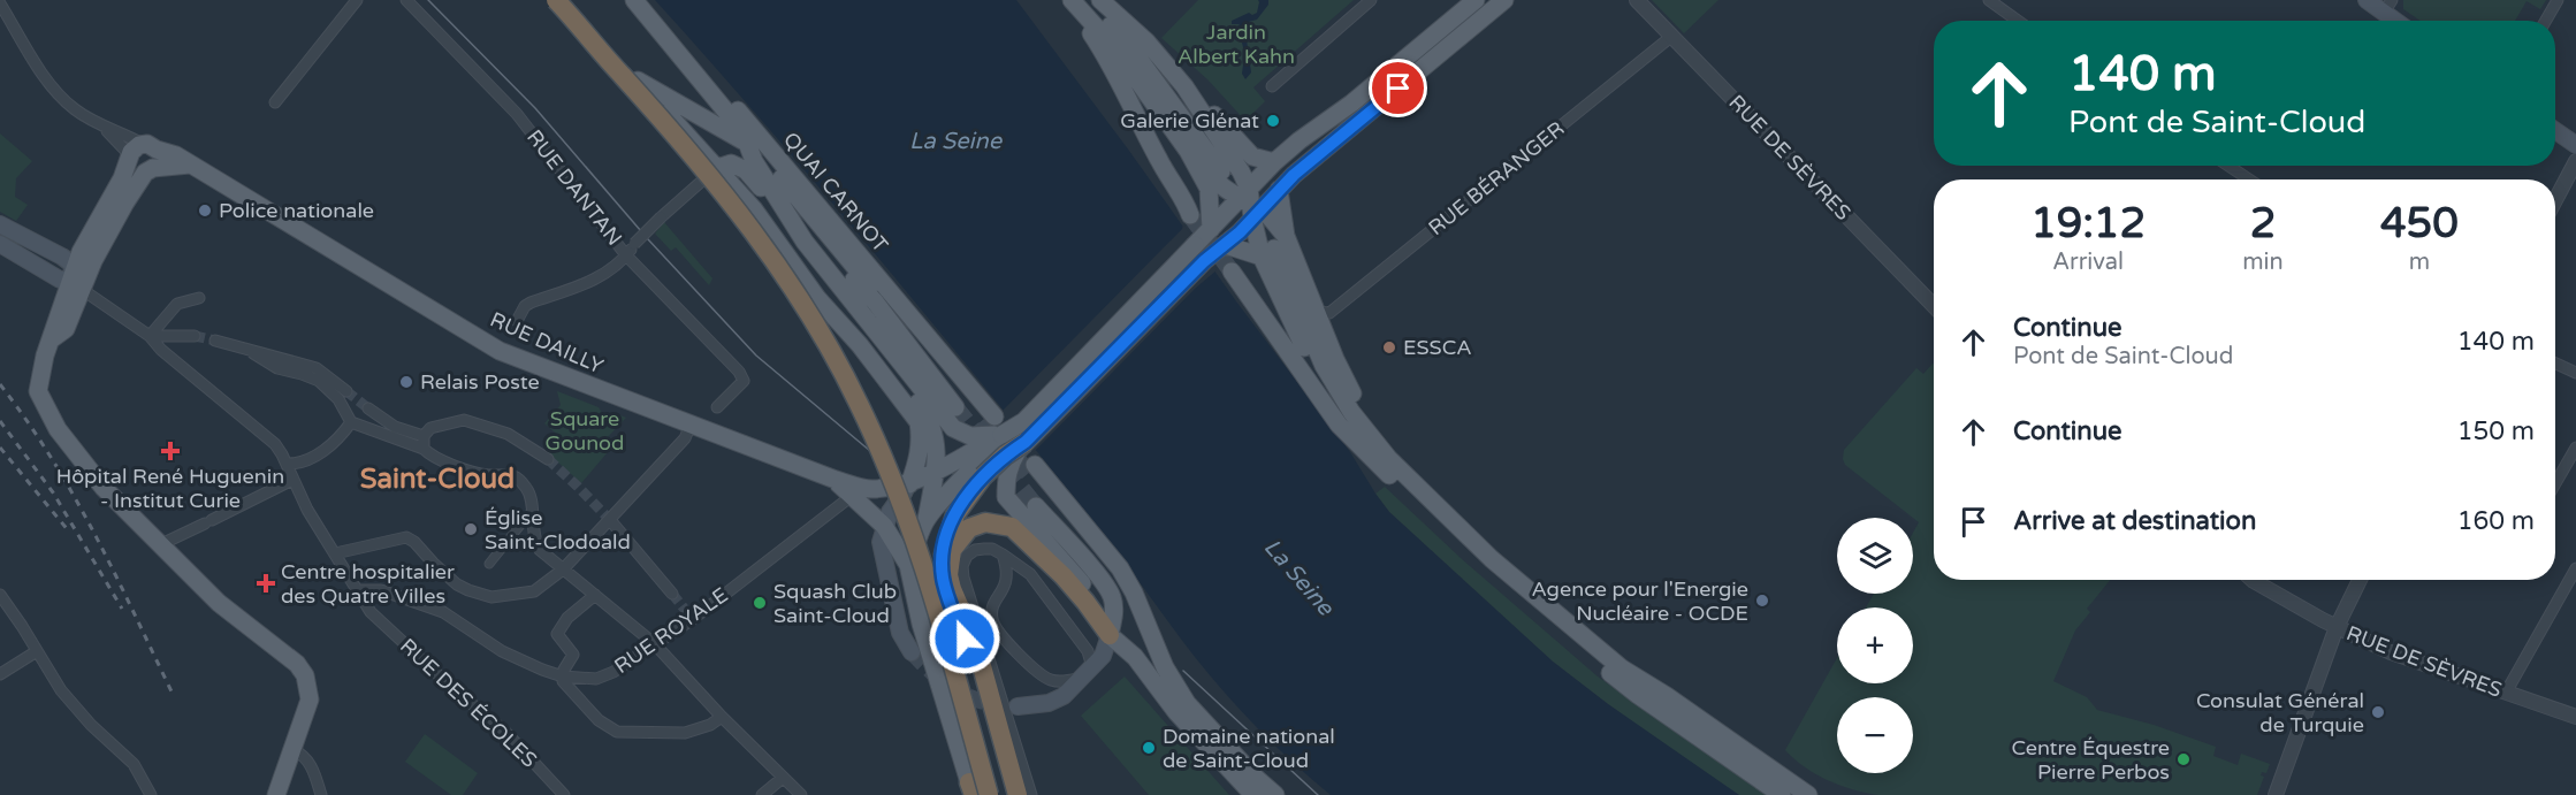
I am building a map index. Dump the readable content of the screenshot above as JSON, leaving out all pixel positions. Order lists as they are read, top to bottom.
{
  "streets": {
    "main road": ["QUAI CARNOT", "RUE DAILLY"],
    "street": [
      "RUE DE SÈVRES",
      "RUE BÉRANGER",
      "RUE DANTAN",
      "RUE ROYALE",
      "RUE DES ÉCOLES"
    ]
  },
  "crossings": [
    ["RUE DE SÈVRES", "RUE BÉRANGER"],
    ["QUAI CARNOT", "RUE DAILLY"],
    ["RUE ROYALE", "RUE DES ÉCOLES"]
  ],
  "districts": ["Saint-Cloud"],
  "water": ["La Seine"],
  "parks": ["Jardin Albert Kahn", "Square Gounod"],
  "places": {
    "other": [
      "Galerie Glénat",
      "Police nationale",
      "ESSCA",
      "Relais Poste",
      "Église Saint-Clodoald",
      "Agence pour l'Energie Nucléaire - OCDE",
      "Squash Club Saint-Cloud",
      "Consulat Général de Turquie",
      "Domaine national de Saint-Cloud",
      "Centre Équestre Pierre Perbos"
    ],
    "health": ["Hôpital René Huguenin - Institut Curie", "Centre hospitalier des Quatre Villes"]
  },
  "page": {
    "turn": ["140 m", "Pont de Saint-Cloud"],
    "eta": [
      "19:12",
      "Arrival",
      "2",
      "min",
      "450",
      "m"
    ],
    "list": [
      {
        "name": "Continue",
        "note": "Pont de Saint-Cloud",
        "value": "140 m"
      },
      {
        "name": "Continue",
        "value": "150 m"
      },
      {
        "name": "Arrive at destination",
        "value": "160 m"
      }
    ],
    "map_buttons": ["+", "−"]
  }
}
